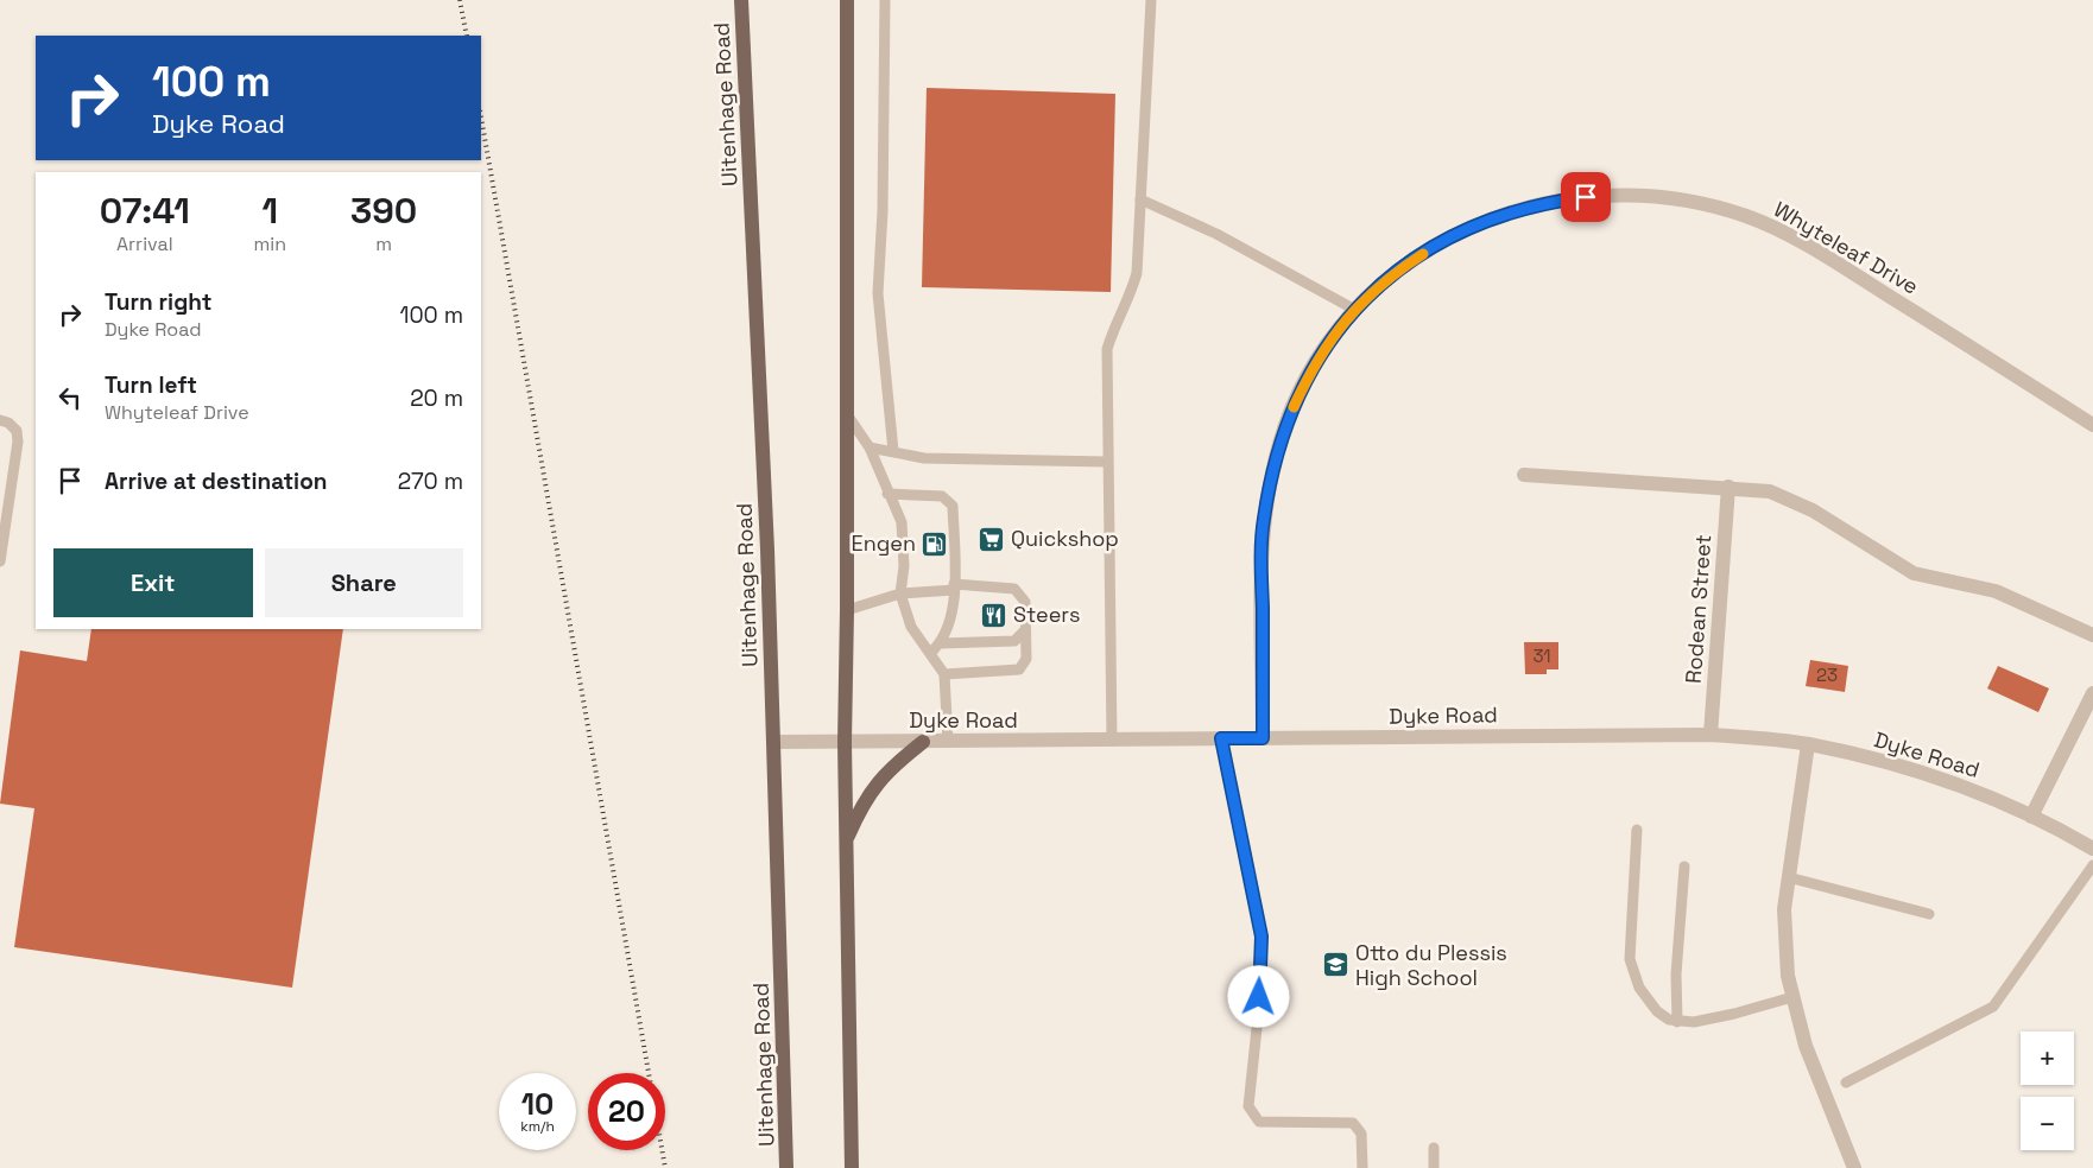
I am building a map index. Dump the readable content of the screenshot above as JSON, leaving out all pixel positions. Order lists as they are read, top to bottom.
{
  "streets": {
    "main road": ["Uitenhage Road"],
    "street": ["Whyteleaf Drive", "Rodean Street", "Dyke Road"]
  },
  "crossings": [
    ["Uitenhage Road", "Dyke Road"],
    ["Whyteleaf Drive", "Dyke Road"],
    ["Rodean Street", "Dyke Road"]
  ],
  "places": {
    "supermarket": ["Quickshop"],
    "fuel station": ["Engen"],
    "restaurant": ["Steers"],
    "school or university": ["Otto du Plessis High School"]
  },
  "house_numbers": ["31", "23"],
  "page": {
    "turn": ["100 m", "Dyke Road"],
    "eta": [
      "07:41",
      "Arrival",
      "1",
      "min",
      "390",
      "m"
    ],
    "list": [
      {
        "name": "Turn right",
        "note": "Dyke Road",
        "value": "100 m"
      },
      {
        "name": "Turn left",
        "note": "Whyteleaf Drive",
        "value": "20 m"
      },
      {
        "name": "Arrive at destination",
        "value": "270 m"
      }
    ],
    "buttons": ["Exit", "Share"],
    "map_buttons": ["+", "−"],
    "speed": "10 km/h",
    "limit": "20"
  }
}
